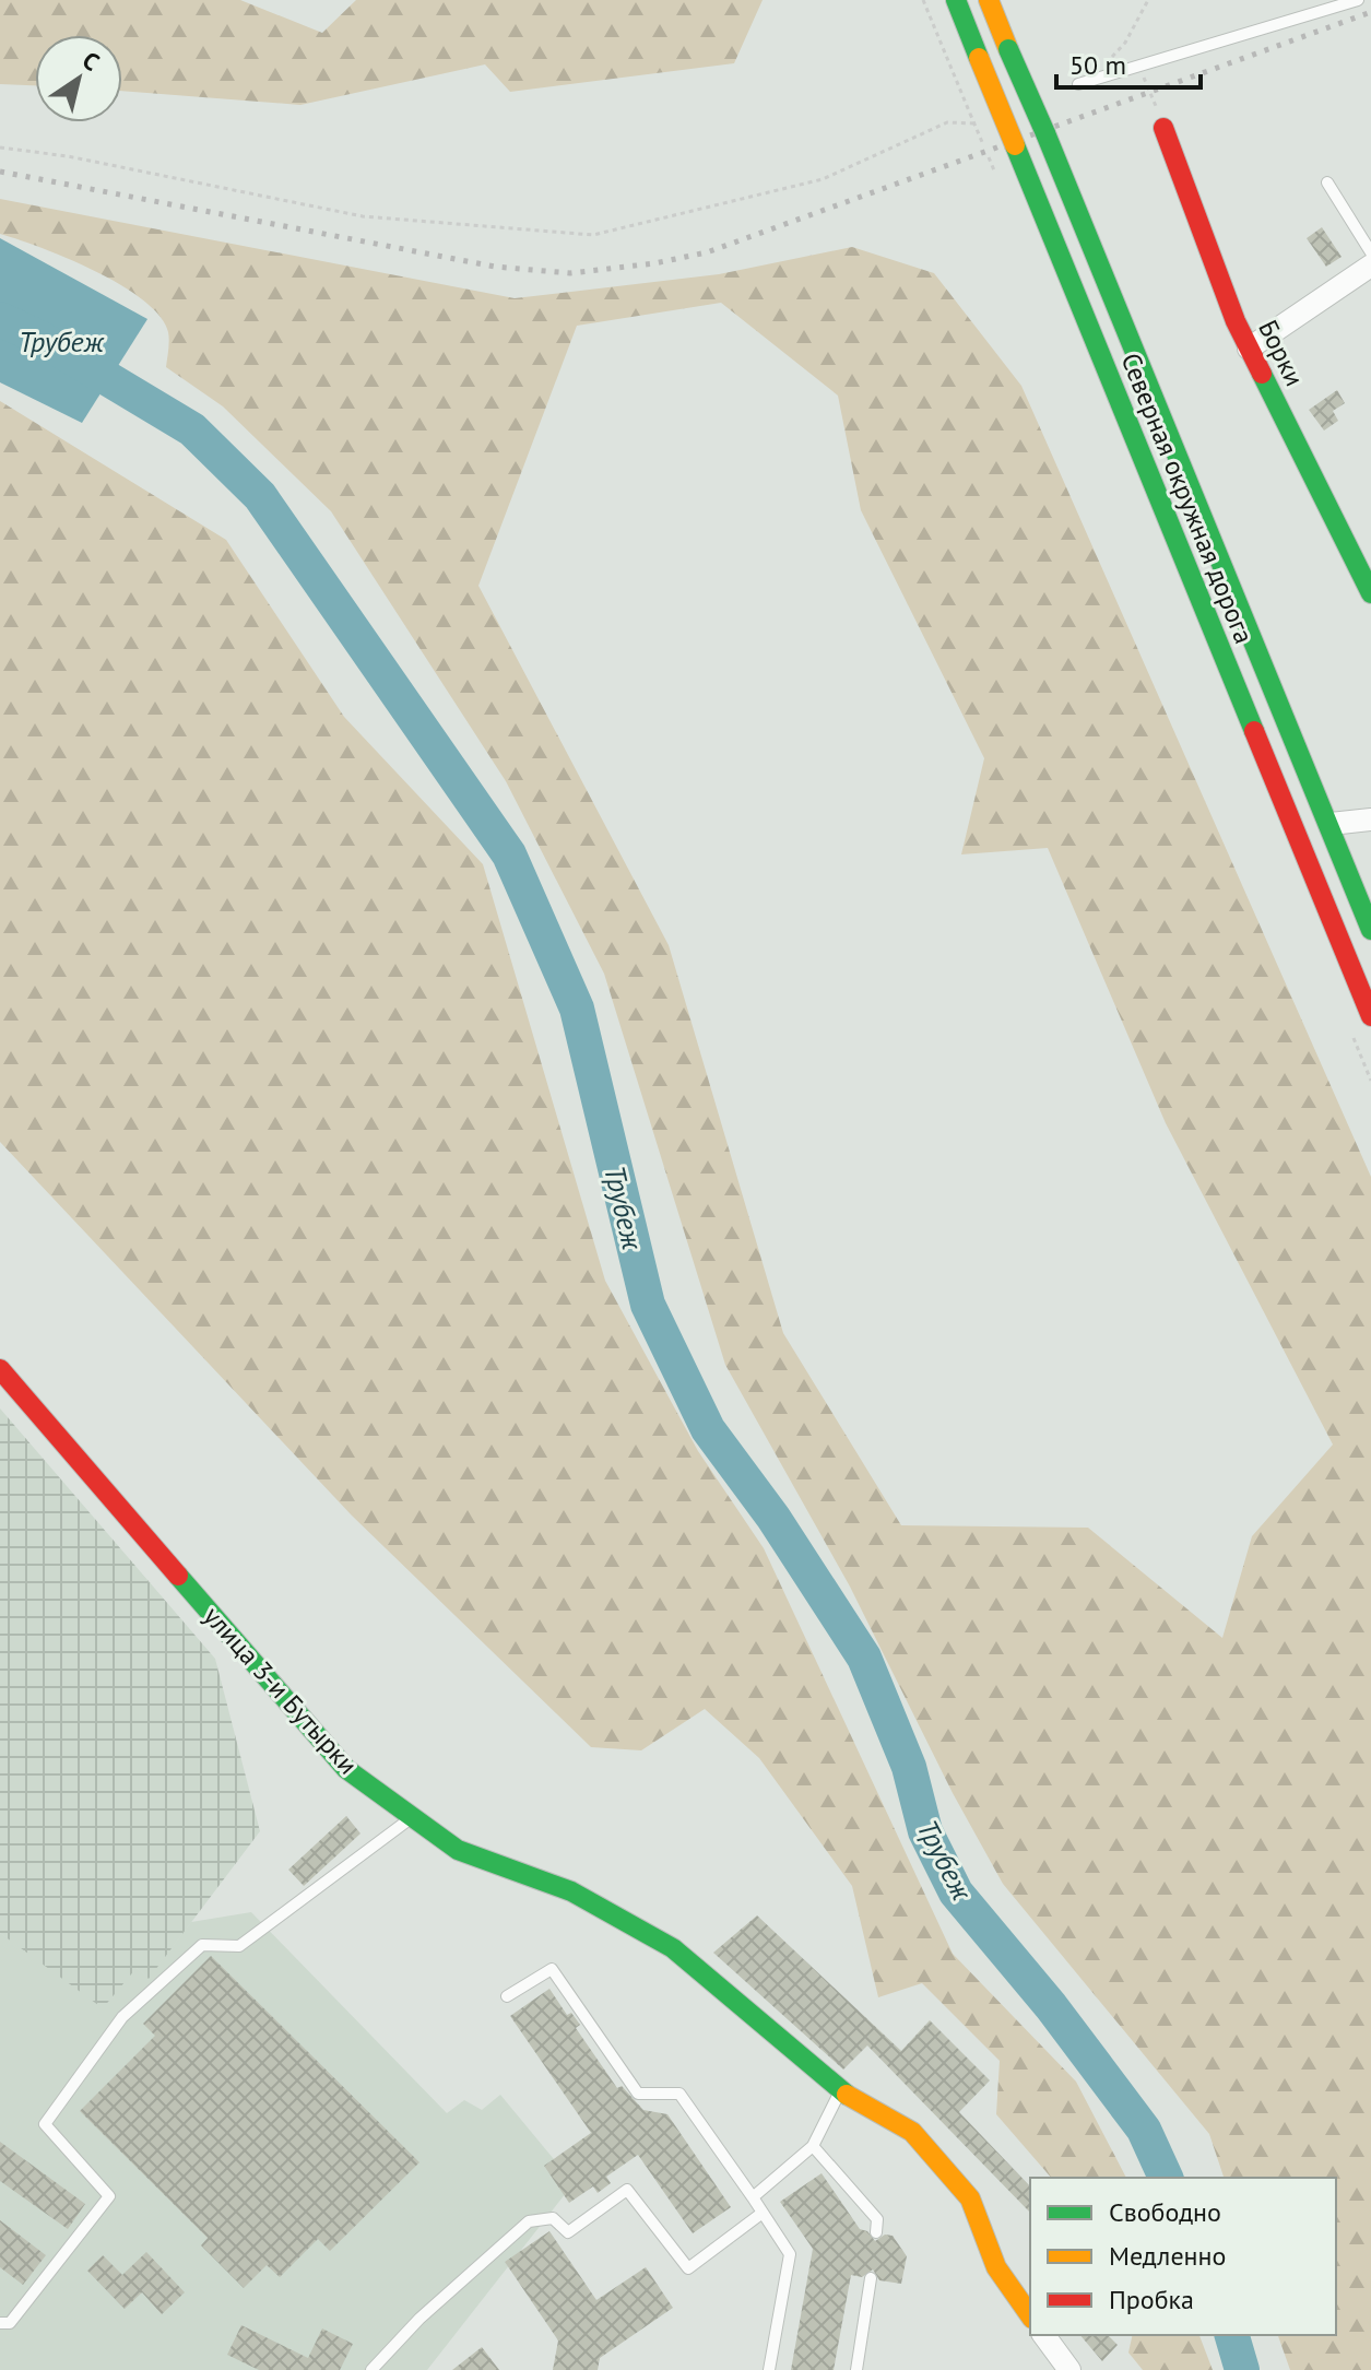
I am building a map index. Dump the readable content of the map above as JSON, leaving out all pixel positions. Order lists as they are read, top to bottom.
{
  "streets": {
    "main road": ["Борки", "Северная окружная дорога", "улица 3-и Бутырки"]
  },
  "water": ["Трубеж"],
  "legend": ["Свободно", "Медленно", "Пробка"],
  "scale_bar": "50 m",
  "north": "top right"
}
